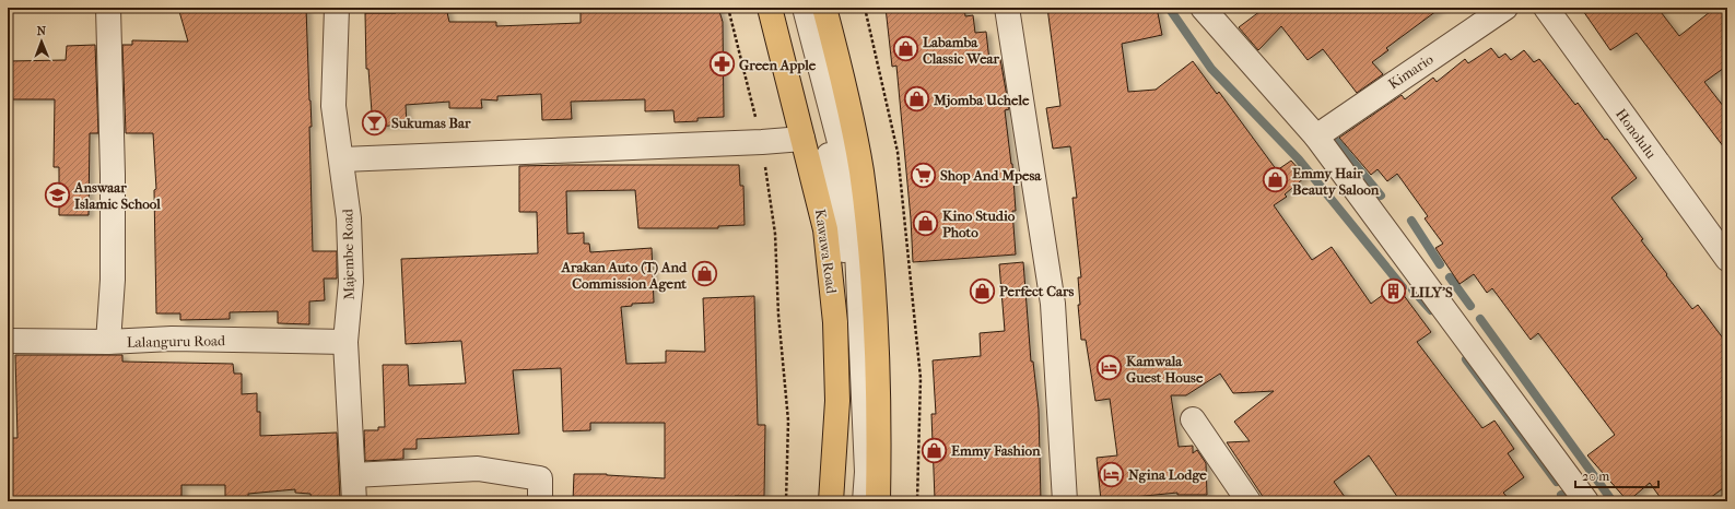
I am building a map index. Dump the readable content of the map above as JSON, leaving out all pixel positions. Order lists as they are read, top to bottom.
{
  "streets": {
    "main road": ["Kawawa Road"],
    "street": [
      "Kimario",
      "Honolulu",
      "Majembe Road",
      "Lalanguru Road"
    ]
  },
  "crossings": [
    ["Majembe Road", "Lalanguru Road"]
  ],
  "places": {
    "shop": [
      "Labamba Classic Wear",
      "Mjomba Uchele",
      "Emmy Hair Beauty Saloon",
      "Kino Studio Photo",
      "Arakan Auto (T) And Commission Agent",
      "Perfect Cars",
      "Emmy Fashion"
    ],
    "pharmacy": ["Green Apple"],
    "bar": ["Sukumas Bar"],
    "supermarket": ["Shop And Mpesa"],
    "school or university": ["Answaar Islamic School"],
    "building": ["LILY'S"],
    "hotel": ["Kamwala Guest House", "Ngina Lodge"]
  },
  "scale_bar": "20 m",
  "north": "top"
}
